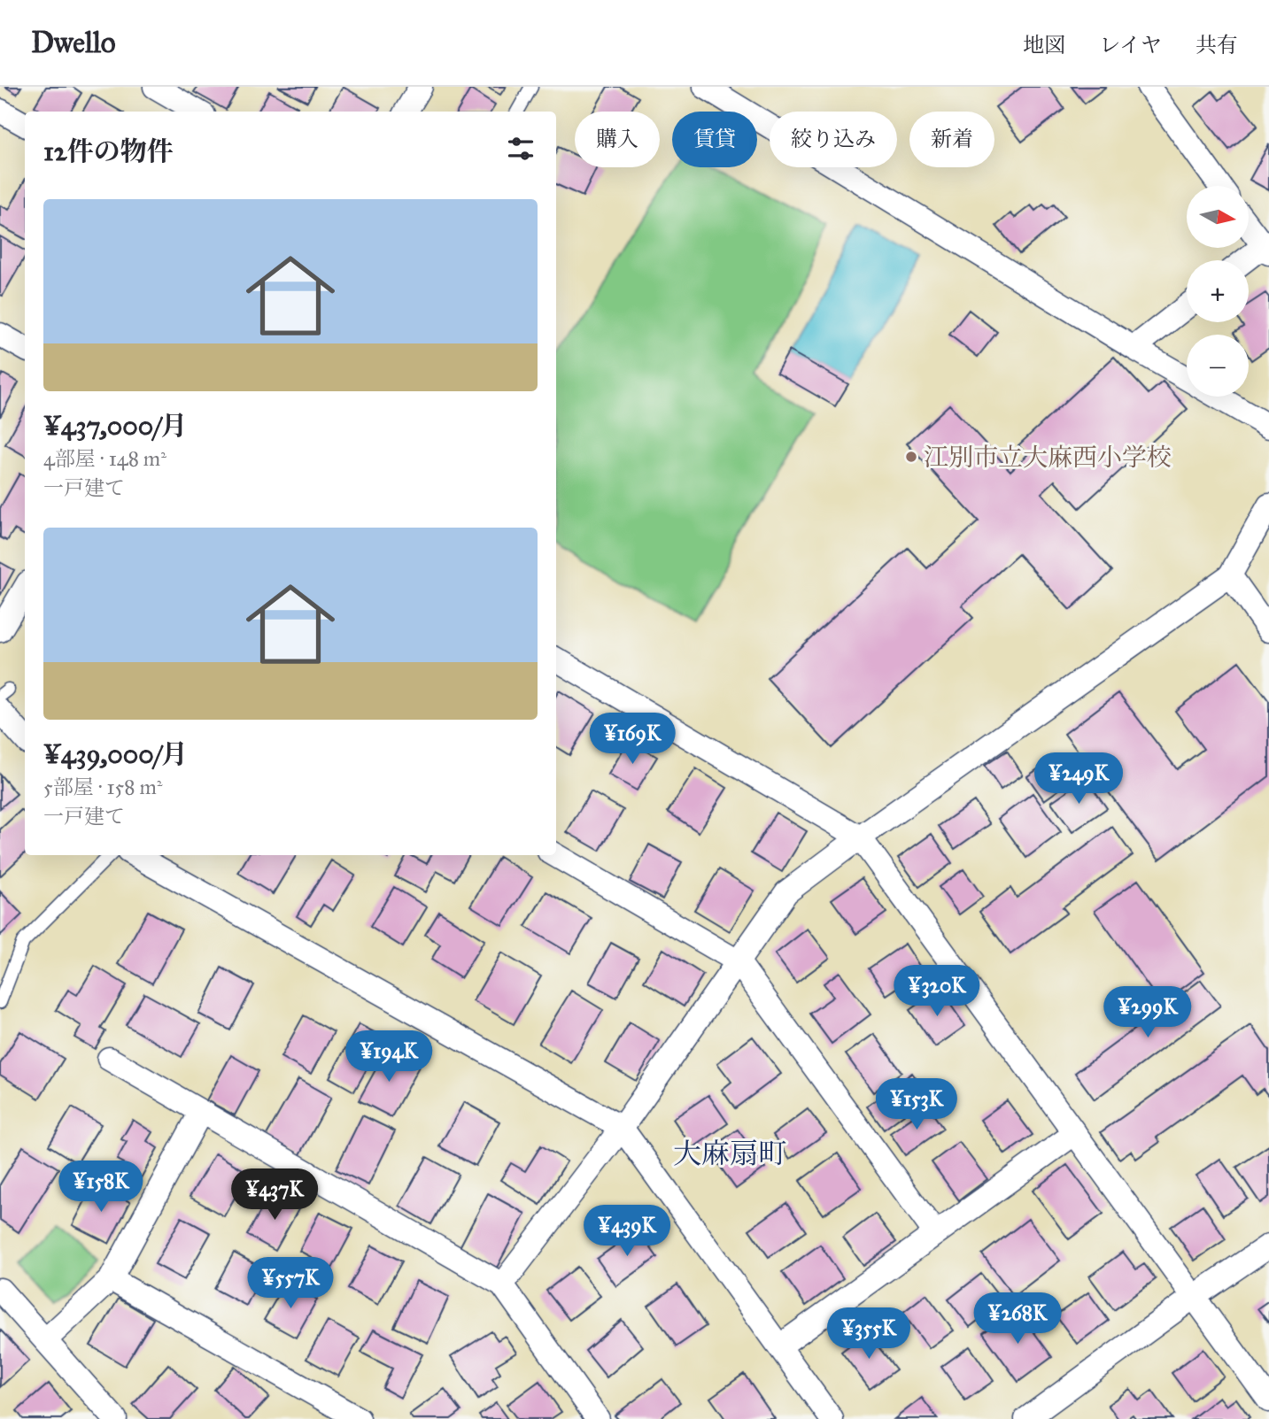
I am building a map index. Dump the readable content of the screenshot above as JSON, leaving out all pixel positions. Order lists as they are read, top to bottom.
{
  "districts": ["大麻扇町"],
  "places": ["江別市立大麻西小学校"],
  "north": "right",
  "page": {
    "header": "Dwello",
    "nav": ["地図", "レイヤ", "共有"],
    "chip": [
      "購入",
      "賃貸",
      "絞り込み",
      "新着"
    ],
    "heading": "12件の物件",
    "map_buttons": ["+", "−"],
    "list": [
      {
        "name": "¥437,000/月",
        "note": "4部屋 · 148 m² · 一戸建て"
      },
      {
        "name": "¥439,000/月",
        "note": "5部屋 · 158 m² · 一戸建て"
      }
    ],
    "price": [
      "¥169K",
      "¥249K",
      "¥320K",
      "¥299K",
      "¥194K",
      "¥153K",
      "¥158K",
      "¥437K",
      "¥439K",
      "¥557K",
      "¥268K",
      "¥355K"
    ]
  }
}
